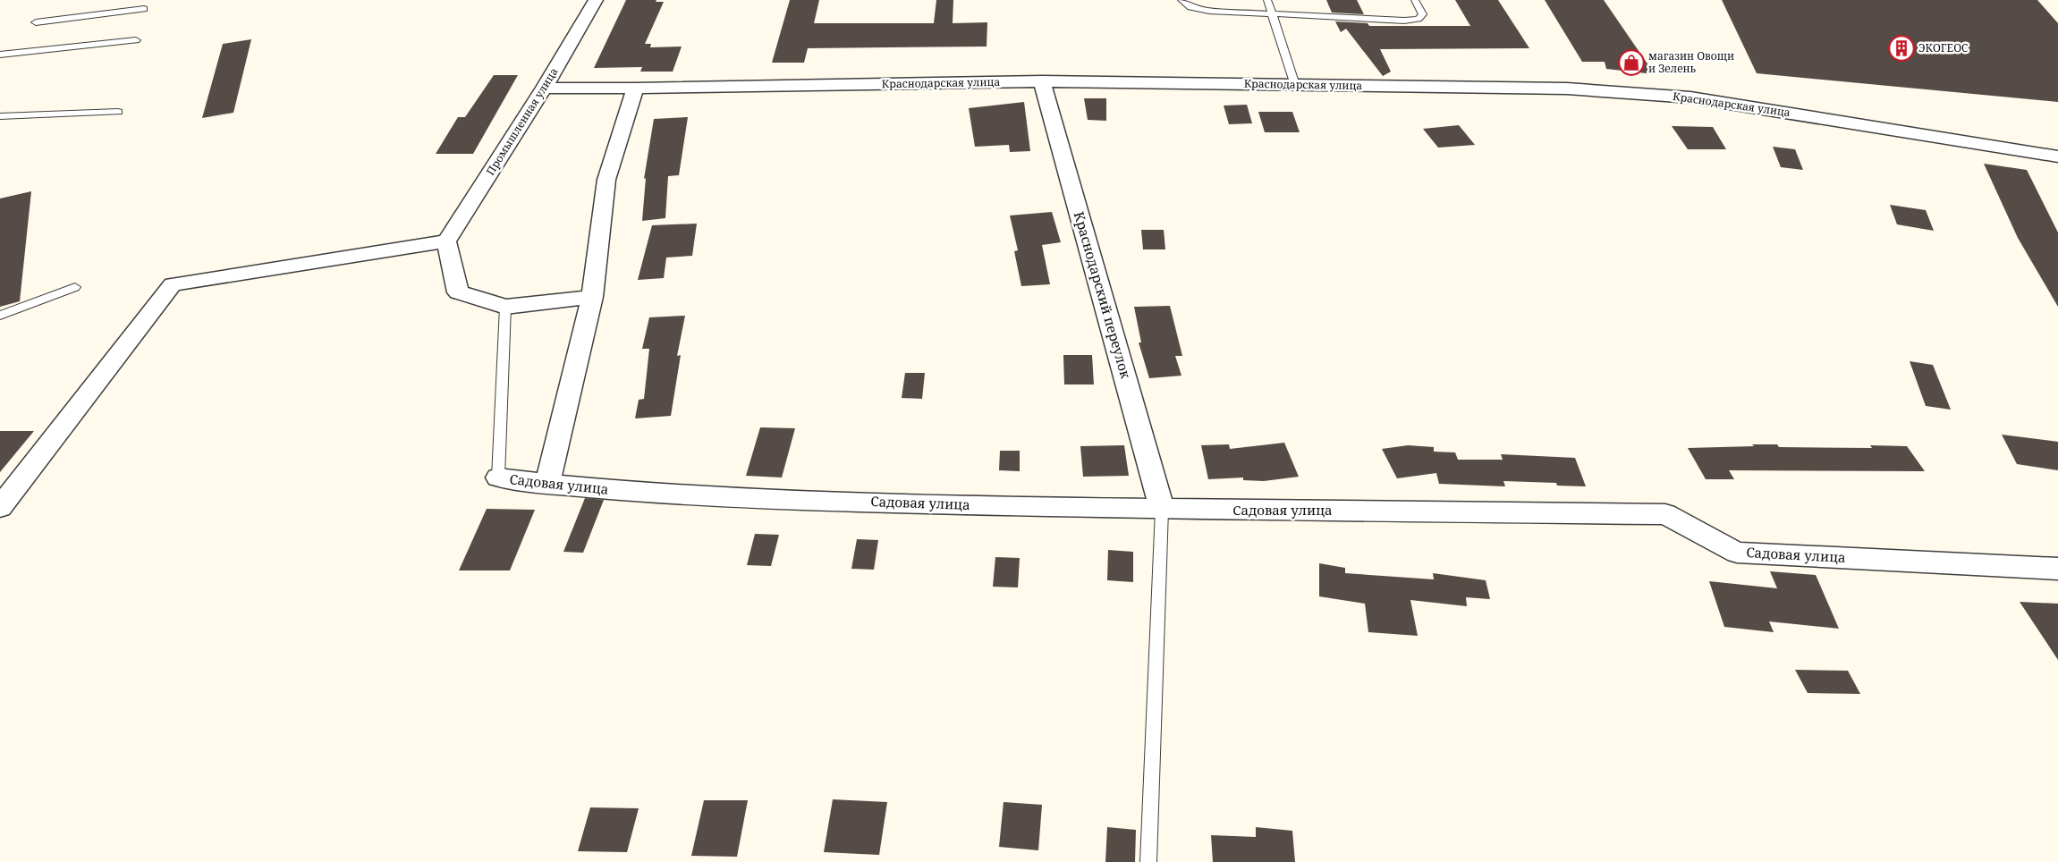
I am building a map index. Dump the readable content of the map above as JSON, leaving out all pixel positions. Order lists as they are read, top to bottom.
{
  "streets": {
    "street": [
      "Краснодарская улица",
      "Промышленная улица",
      "Краснодарский переулок",
      "Садовая улица"
    ]
  },
  "crossings": [
    ["Краснодарская улица", "Промышленная улица"],
    ["Краснодарская улица", "Краснодарский переулок"],
    ["Краснодарский переулок", "Садовая улица"]
  ],
  "places": {
    "building": ["ЭКОГЕОС"],
    "shop": ["магазин Овощи и Зелень"]
  }
}
